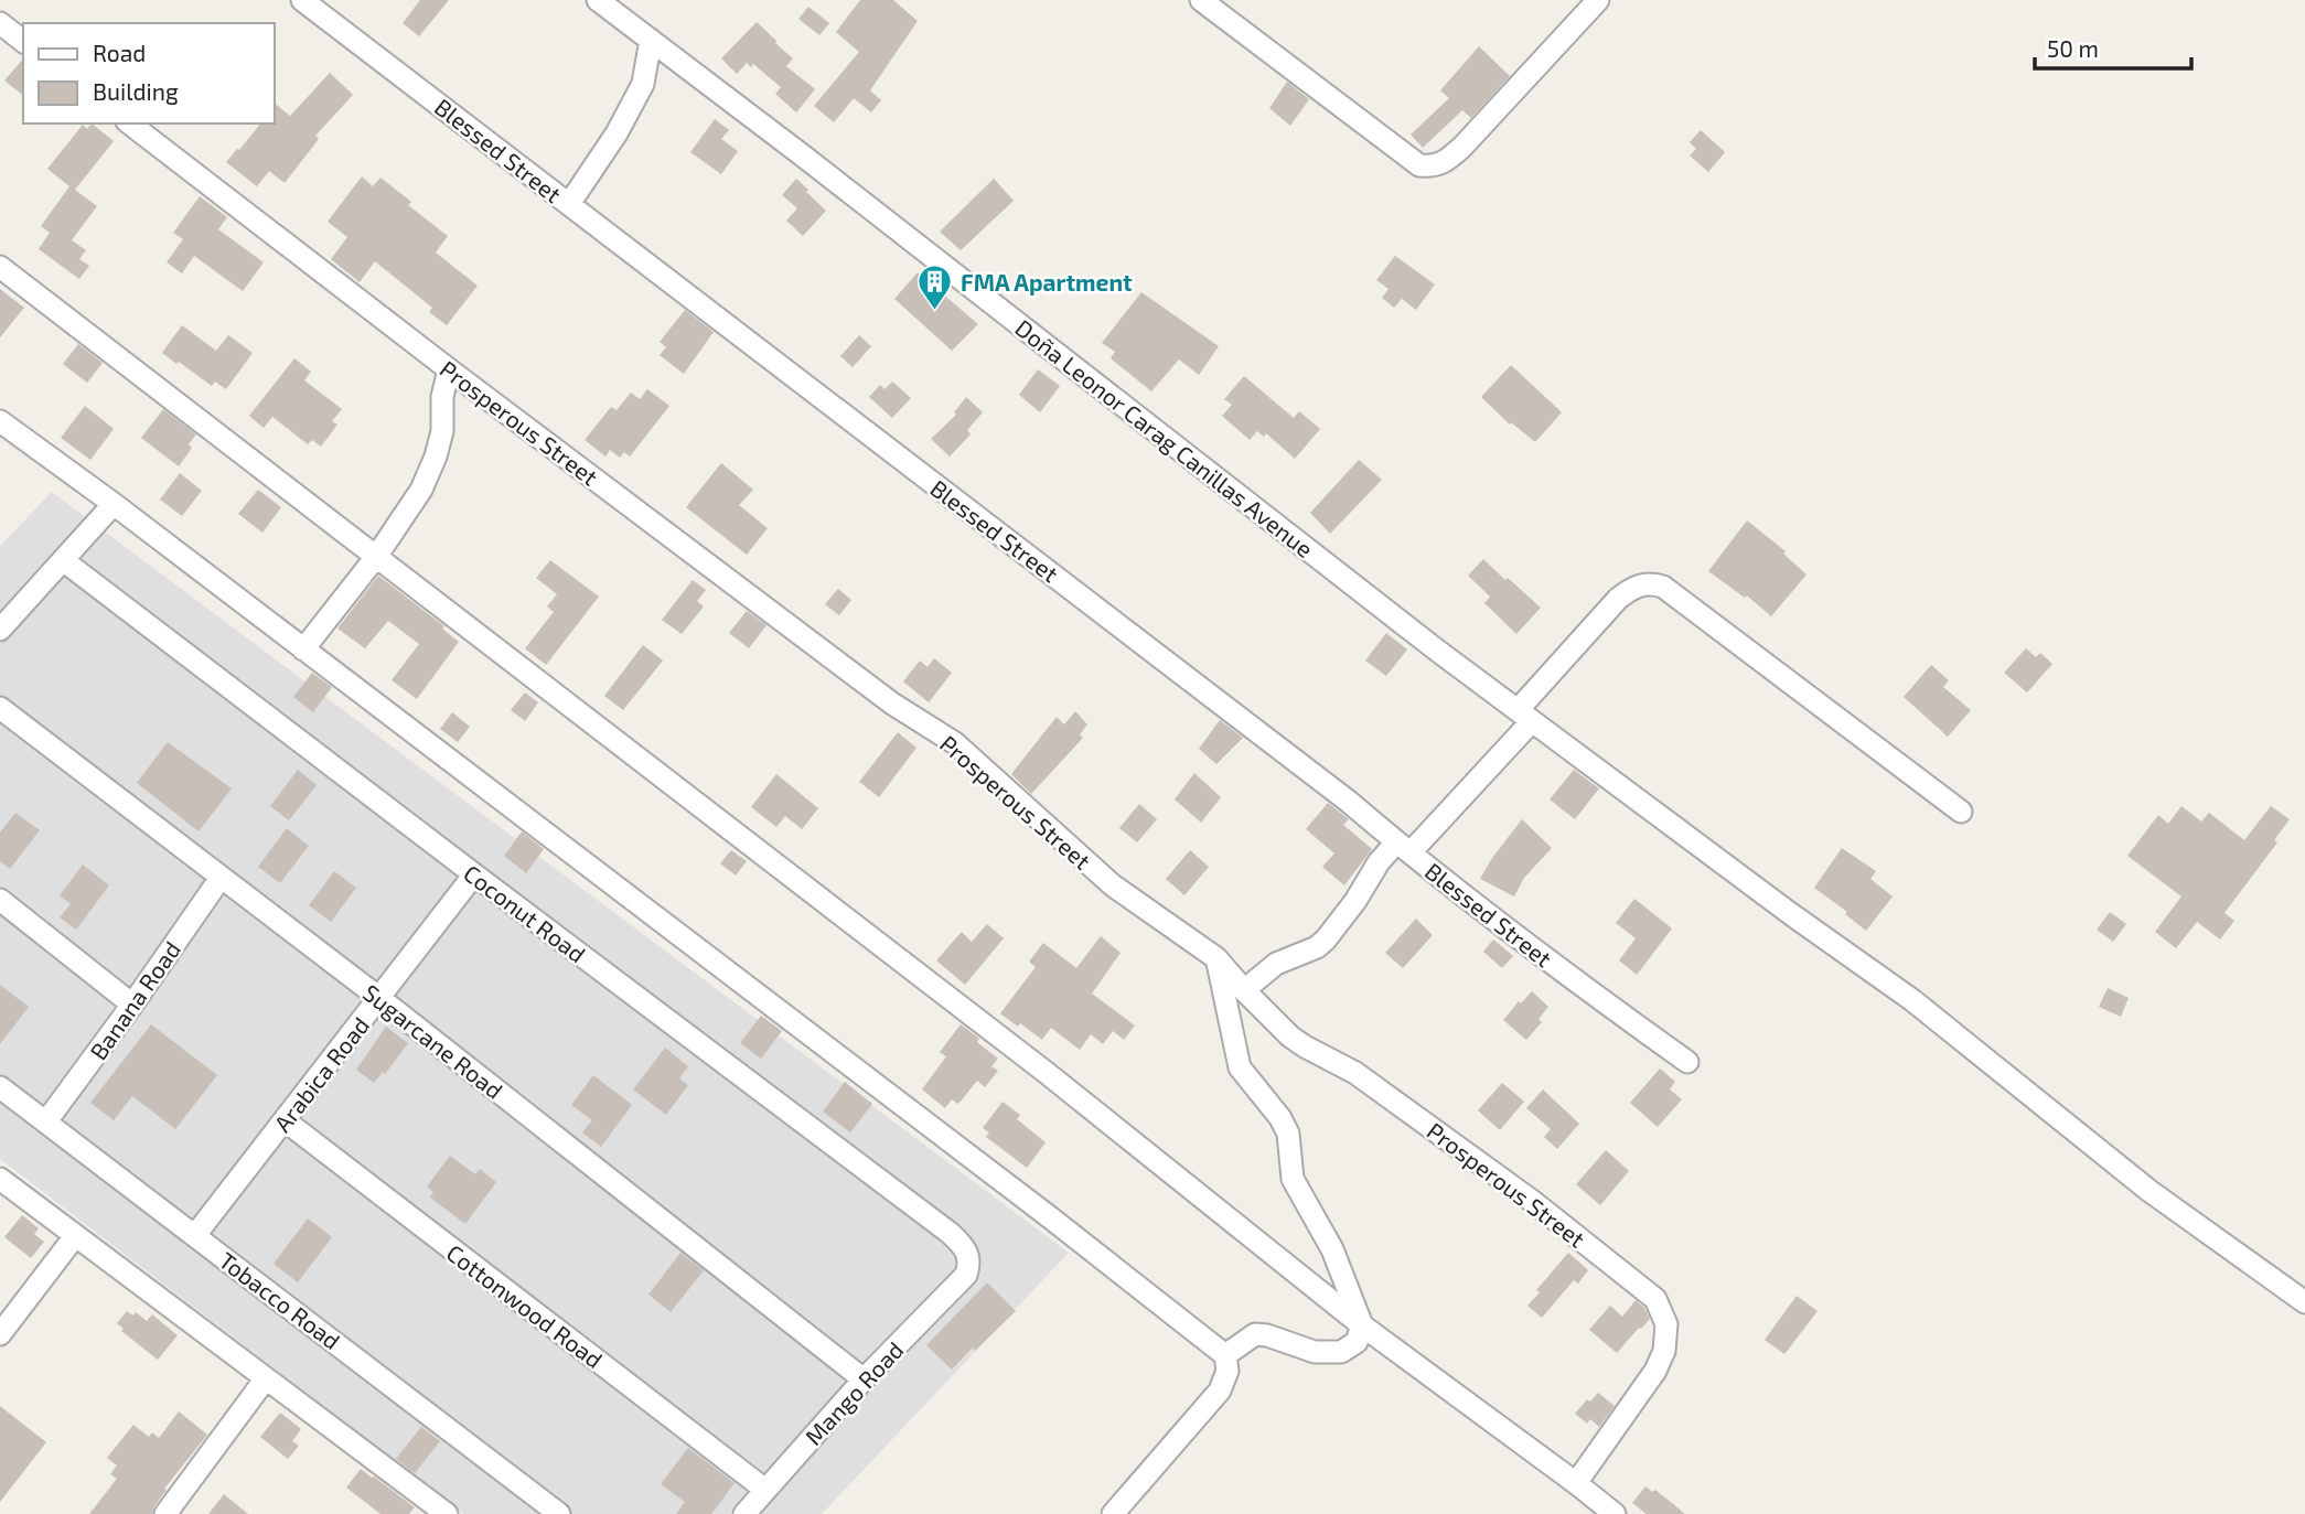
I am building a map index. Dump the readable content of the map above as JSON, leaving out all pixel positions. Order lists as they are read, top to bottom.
{
  "streets": {
    "street": [
      "Blessed Street",
      "Prosperous Street",
      "Doña Leonor Carag Canillas Avenue",
      "Coconut Road",
      "Banana Road",
      "Sugarcane Road",
      "Arabica Road",
      "Tobacco Road",
      "Cottonwood Road",
      "Mango Road"
    ]
  },
  "crossings": [
    ["Coconut Road", "Arabica Road"],
    ["Coconut Road", "Mango Road"],
    ["Banana Road", "Sugarcane Road"],
    ["Banana Road", "Tobacco Road"],
    ["Sugarcane Road", "Arabica Road"],
    ["Sugarcane Road", "Mango Road"],
    ["Arabica Road", "Tobacco Road"],
    ["Arabica Road", "Cottonwood Road"],
    ["Cottonwood Road", "Mango Road"]
  ],
  "places": {
    "building": ["FMA Apartment"]
  },
  "legend": ["Road", "Building"],
  "scale_bar": "50 m"
}
